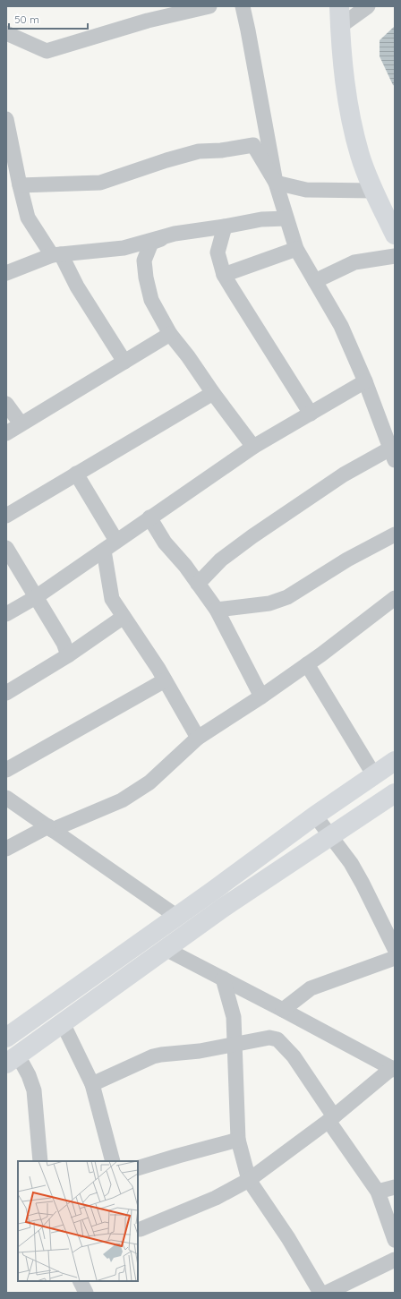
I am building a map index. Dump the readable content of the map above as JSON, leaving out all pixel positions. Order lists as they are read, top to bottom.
{
  "scale_bar": "50 m"
}
